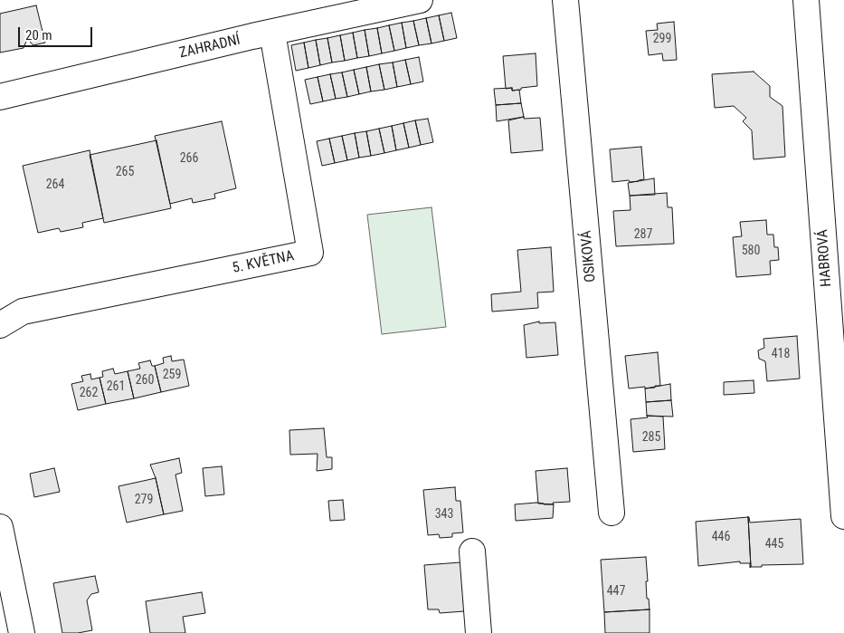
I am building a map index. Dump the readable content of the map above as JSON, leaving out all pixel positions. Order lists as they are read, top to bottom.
{
  "streets": {
    "street": [
      "ZAHRADNÍ",
      "OSIKOVÁ",
      "HABROVÁ",
      "5. KVĚTNA"
    ]
  },
  "crossings": [
    ["ZAHRADNÍ", "5. KVĚTNA"]
  ],
  "house_numbers": [
    "299",
    "266",
    "265",
    "264",
    "287",
    "580",
    "418",
    "259",
    "260",
    "261",
    "262",
    "285",
    "279",
    "343",
    "446",
    "445",
    "447"
  ],
  "scale_bar": "20 m"
}
